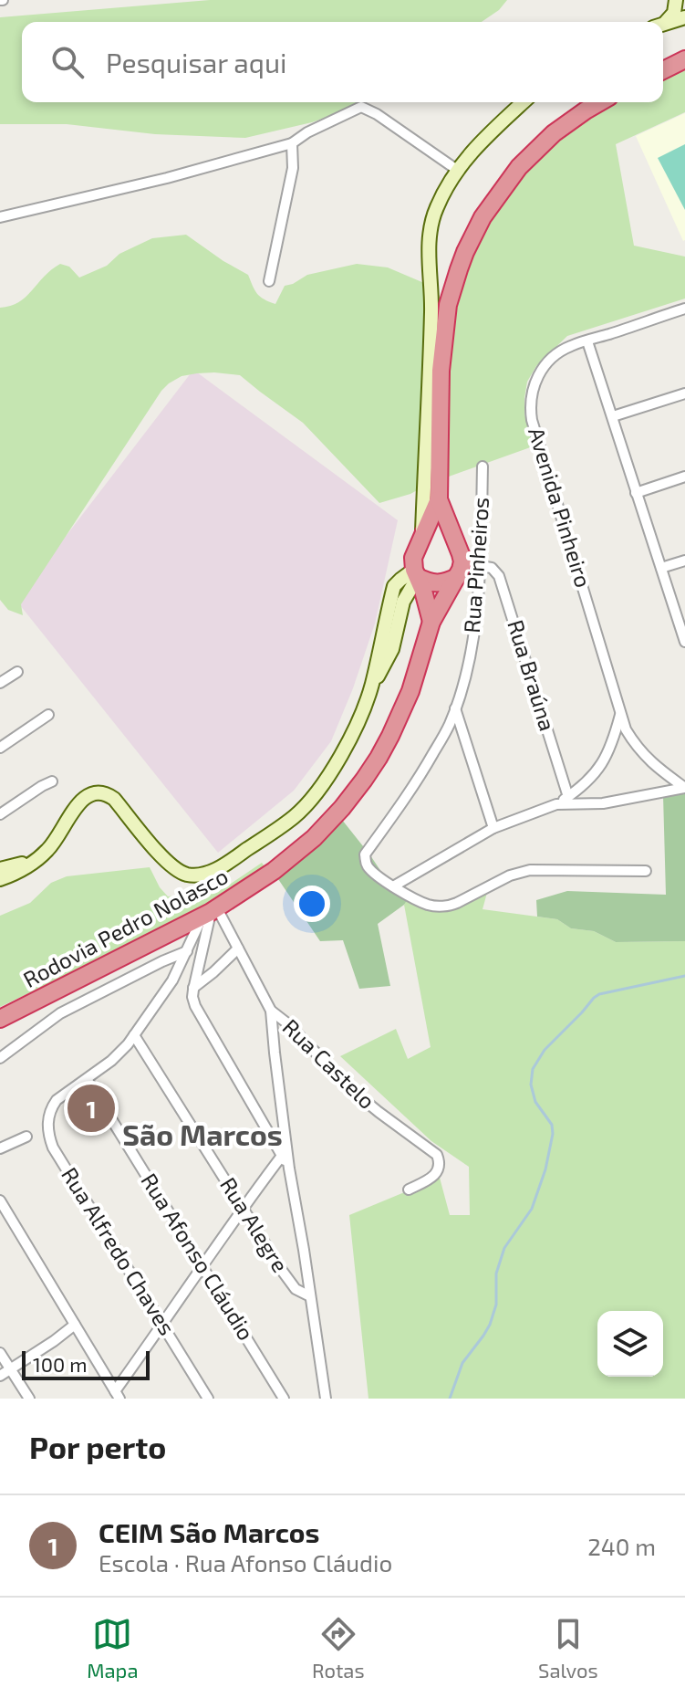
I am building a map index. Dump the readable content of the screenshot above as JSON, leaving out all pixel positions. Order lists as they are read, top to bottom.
{
  "streets": {
    "highway": ["Rodovia Pedro Nolasco"],
    "street": [
      "Avenida Pinheiro",
      "Rua Pinheiros",
      "Rua Braúna",
      "Rua Castelo",
      "Rua Alegre",
      "Rua Alfredo Chaves",
      "Rua Afonso Cláudio"
    ]
  },
  "crossings": [
    ["Rua Pinheiros", "Rua Braúna"],
    ["Rua Braúna", "Rodovia Pedro Nolasco"],
    ["Rodovia Pedro Nolasco", "Rua Castelo"],
    ["Rua Alfredo Chaves", "Rua Afonso Cláudio"]
  ],
  "districts": ["São Marcos"],
  "scale_bar": "100 m",
  "page": {
    "search": "Pesquisar aqui",
    "pins": "1",
    "scale": "100 m",
    "heading": "Por perto",
    "list": [
      {
        "mark": "1",
        "name": "CEIM São Marcos",
        "note": "Escola · Rua Afonso Cláudio",
        "value": "240 m"
      }
    ],
    "nav": ["Mapa", "Rotas", "Salvos"]
  }
}
